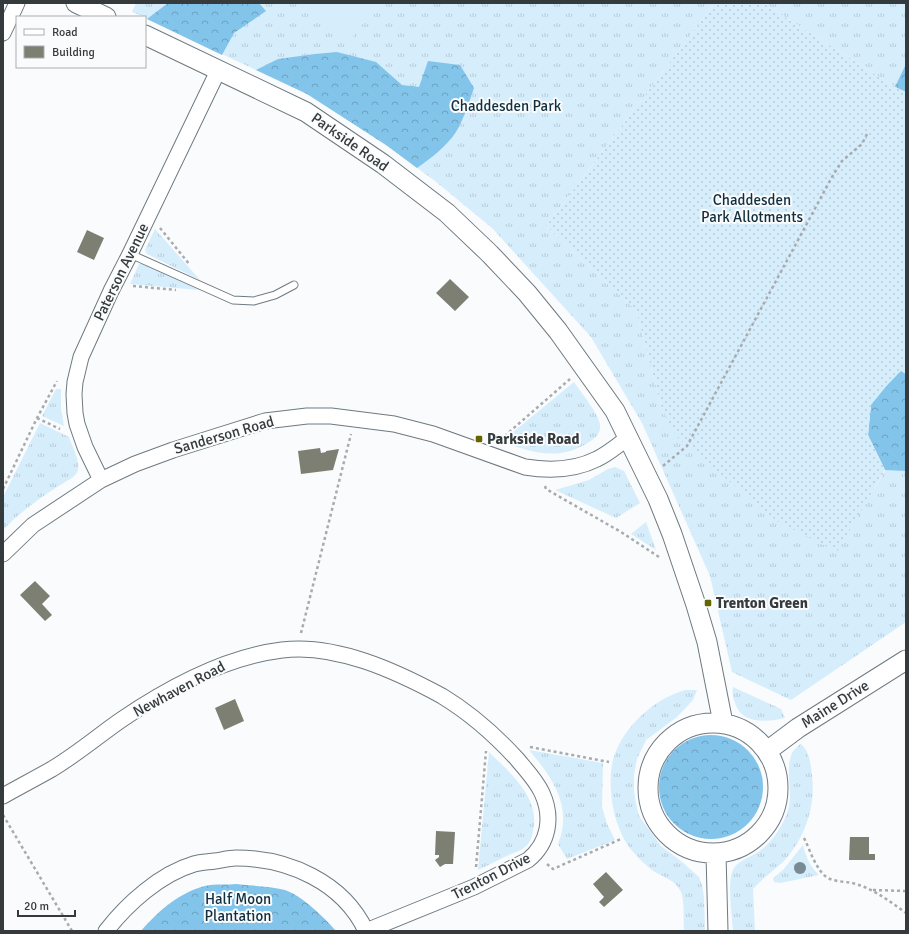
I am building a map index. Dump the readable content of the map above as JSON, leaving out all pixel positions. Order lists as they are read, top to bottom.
{
  "streets": {
    "street": [
      "Parkside Road",
      "Paterson Avenue",
      "Sanderson Road",
      "Newhaven Road",
      "Maine Drive",
      "Trenton Drive"
    ]
  },
  "crossings": [
    ["Parkside Road", "Paterson Avenue"],
    ["Parkside Road", "Sanderson Road"],
    ["Parkside Road", "Maine Drive"],
    ["Paterson Avenue", "Sanderson Road"],
    ["Newhaven Road", "Trenton Drive"]
  ],
  "parks": ["Chaddesden Park", "Chaddesden Park Allotments", "Half Moon Plantation"],
  "places": {
    "transit": ["Parkside Road", "Trenton Green"]
  },
  "legend": ["Road", "Building"],
  "scale_bar": "20 m"
}
